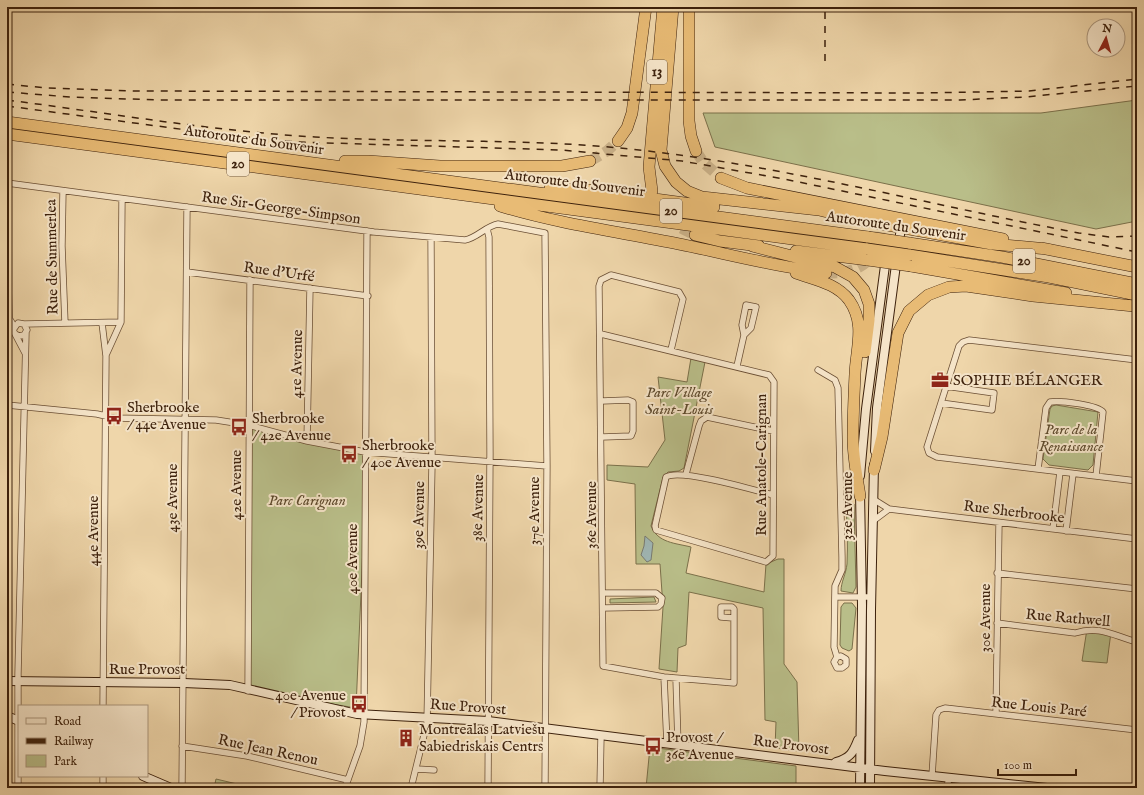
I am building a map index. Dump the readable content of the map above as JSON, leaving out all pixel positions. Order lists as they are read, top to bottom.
{
  "streets": {
    "highway": ["13", "Autoroute du Souvenir", "20"],
    "main road": ["32e Avenue", "Rue Provost"],
    "street": [
      "Rue Sir-George-Simpson",
      "Rue de Summerlea",
      "Rue d'Urfé",
      "41e Avenue",
      "Rue Anatole-Carignan",
      "42e Avenue",
      "43e Avenue",
      "38e Avenue",
      "37e Avenue",
      "Rue Sherbrooke",
      "39e Avenue",
      "36e Avenue",
      "44e Avenue",
      "40e Avenue",
      "30e Avenue",
      "Rue Rathwell",
      "Rue Louis Paré",
      "Rue Jean Renou"
    ]
  },
  "crossings": [
    ["Rue Sir-George-Simpson", "Rue de Summerlea"],
    ["Rue Sir-George-Simpson", "43e Avenue"],
    ["Rue Sir-George-Simpson", "38e Avenue"],
    ["Rue Sir-George-Simpson", "37e Avenue"],
    ["Rue Sir-George-Simpson", "39e Avenue"],
    ["Rue Sir-George-Simpson", "44e Avenue"],
    ["Rue Sir-George-Simpson", "40e Avenue"],
    ["Rue de Summerlea", "44e Avenue"],
    ["Rue d'Urfé", "41e Avenue"],
    ["Rue d'Urfé", "42e Avenue"],
    ["Rue d'Urfé", "43e Avenue"],
    ["Rue d'Urfé", "40e Avenue"],
    ["Rue Anatole-Carignan", "36e Avenue"],
    ["42e Avenue", "Rue Provost"],
    ["43e Avenue", "Rue Provost"],
    ["43e Avenue", "Rue Jean Renou"],
    ["32e Avenue", "Rue Sherbrooke"],
    ["32e Avenue", "Rue Provost"],
    ["38e Avenue", "Rue Provost"],
    ["37e Avenue", "Rue Provost"],
    ["Rue Sherbrooke", "30e Avenue"],
    ["39e Avenue", "Rue Provost"],
    ["44e Avenue", "Rue Provost"],
    ["40e Avenue", "Rue Provost"],
    ["40e Avenue", "Rue Jean Renou"],
    ["30e Avenue", "Rue Rathwell"],
    ["30e Avenue", "Rue Louis Paré"],
    ["Rue Provost", "Rue Louis Paré"]
  ],
  "parks": ["Parc Village Saint-Louis", "Parc de la Renaissance", "Parc Carignan"],
  "places": {
    "office": ["SOPHIE BÉLANGER"],
    "bus stop": [
      "Sherbrooke / 44e Avenue",
      "Sherbrooke / 42e Avenue",
      "Sherbrooke / 40e Avenue",
      "40e Avenue / Provost",
      "Provost / 36e Avenue"
    ],
    "building": ["Montreālas Latviešu Sabiedriskais Centrs"]
  },
  "legend": ["Road", "Railway", "Park"],
  "scale_bar": "100 m",
  "north": "top"
}
